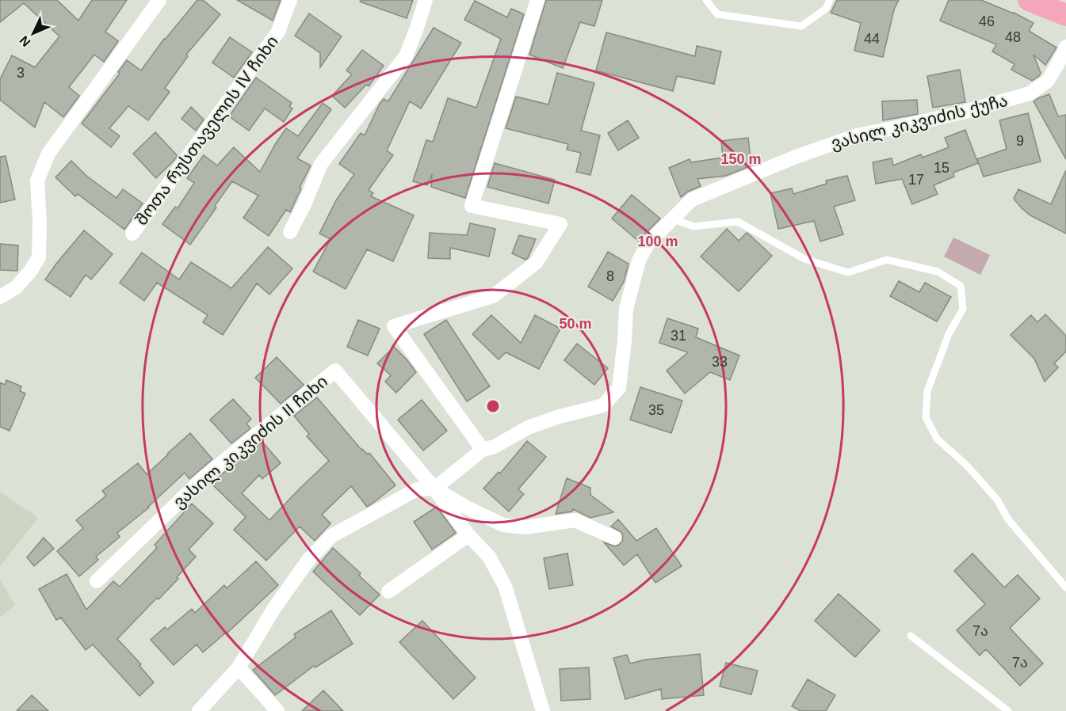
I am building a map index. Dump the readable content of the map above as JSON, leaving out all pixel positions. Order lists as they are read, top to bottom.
{
  "streets": {
    "street": ["ვასილ კიკვიძის ქუჩა", "შოთა რუსთაველის IV ჩიხი", "ვასილ კიკვიძის II ჩიხი"]
  },
  "crossings": [
    ["ვასილ კიკვიძის ქუჩა", "ვასილ კიკვიძის II ჩიხი"]
  ],
  "house_numbers": [
    "46",
    "48",
    "44",
    "3",
    "9",
    "15",
    "17",
    "8",
    "31",
    "33",
    "35",
    "7ა",
    "7ა"
  ],
  "north": "bottom left",
  "rings": ["150 m", "100 m", "50 m"]
}
